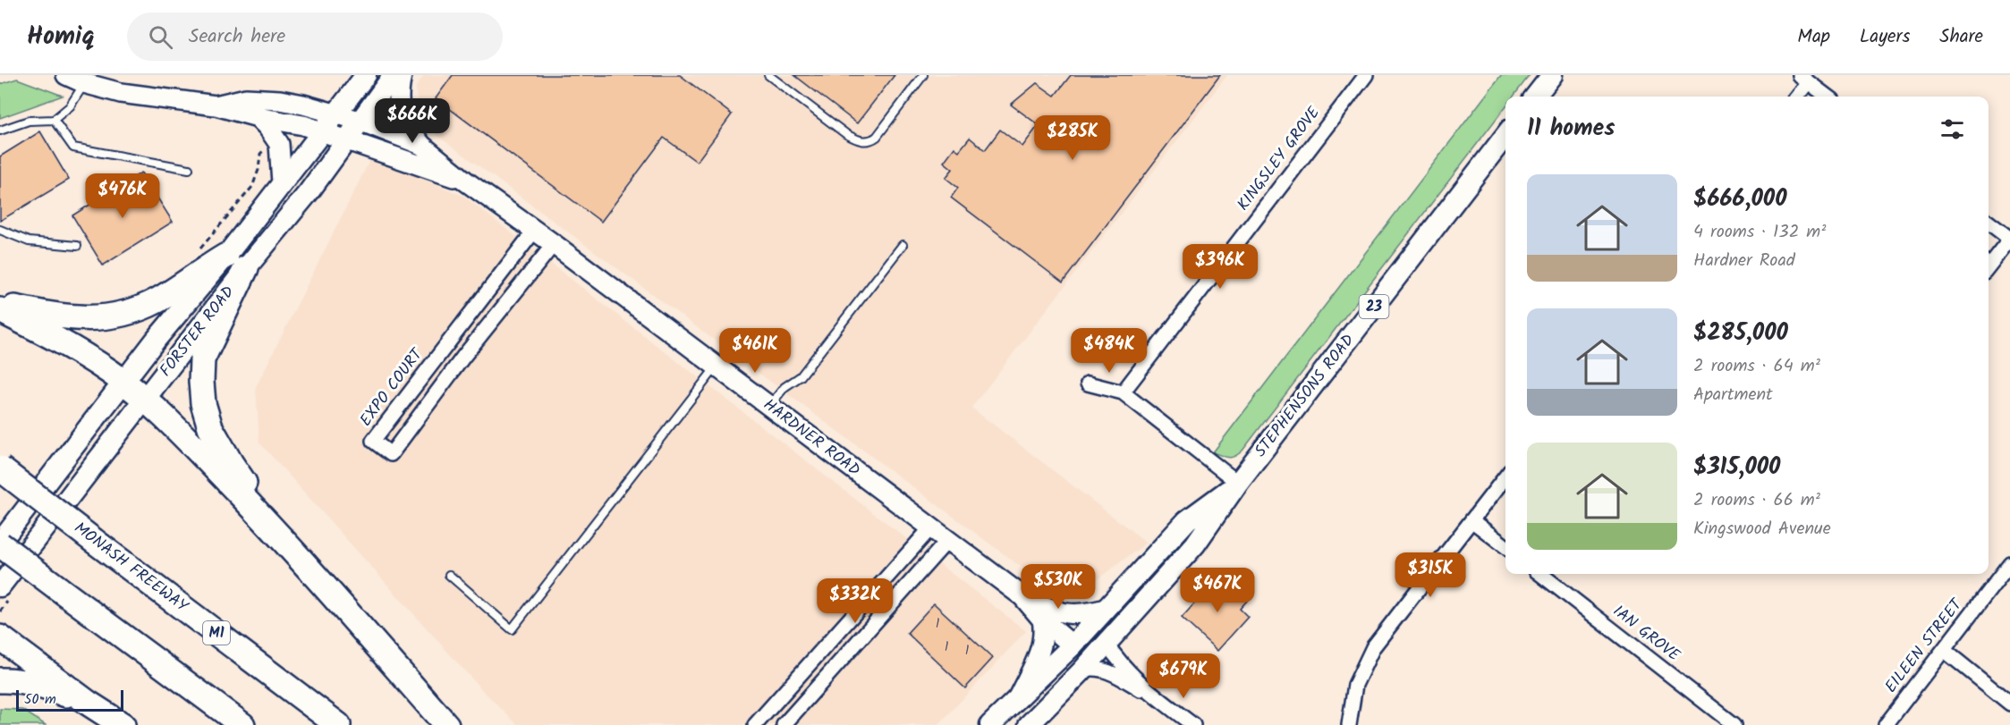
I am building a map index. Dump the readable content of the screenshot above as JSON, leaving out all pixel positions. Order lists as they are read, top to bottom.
{
  "streets": {
    "highway": ["MONASH FREEWAY", "M1"],
    "main road": ["23", "FORSTER ROAD", "STEPHENSONS ROAD"],
    "street": [
      "KINGSLEY GROVE",
      "EXPO COURT",
      "HARDNER ROAD",
      "IAN GROVE",
      "EILEEN STREET"
    ]
  },
  "crossings": [
    ["FORSTER ROAD", "HARDNER ROAD"],
    ["EXPO COURT", "HARDNER ROAD"],
    ["STEPHENSONS ROAD", "HARDNER ROAD"]
  ],
  "house_numbers": ["1", "1", "1"],
  "scale_bar": "50 m",
  "page": {
    "header": "Homiq",
    "search": "Search here",
    "nav": ["Map", "Layers", "Share"],
    "heading": "11 homes",
    "price": [
      "$666K",
      "$285K",
      "$476K",
      "$396K",
      "$461K",
      "$484K",
      "$315K",
      "$530K",
      "$467K",
      "$332K",
      "$679K"
    ],
    "list": [
      {
        "name": "$666,000",
        "note": "4 rooms · 132 m² · Hardner Road"
      },
      {
        "name": "$285,000",
        "note": "2 rooms · 64 m² · Apartment"
      },
      {
        "name": "$315,000",
        "note": "2 rooms · 66 m² · Kingswood Avenue"
      }
    ],
    "scale": "50 m"
  }
}
